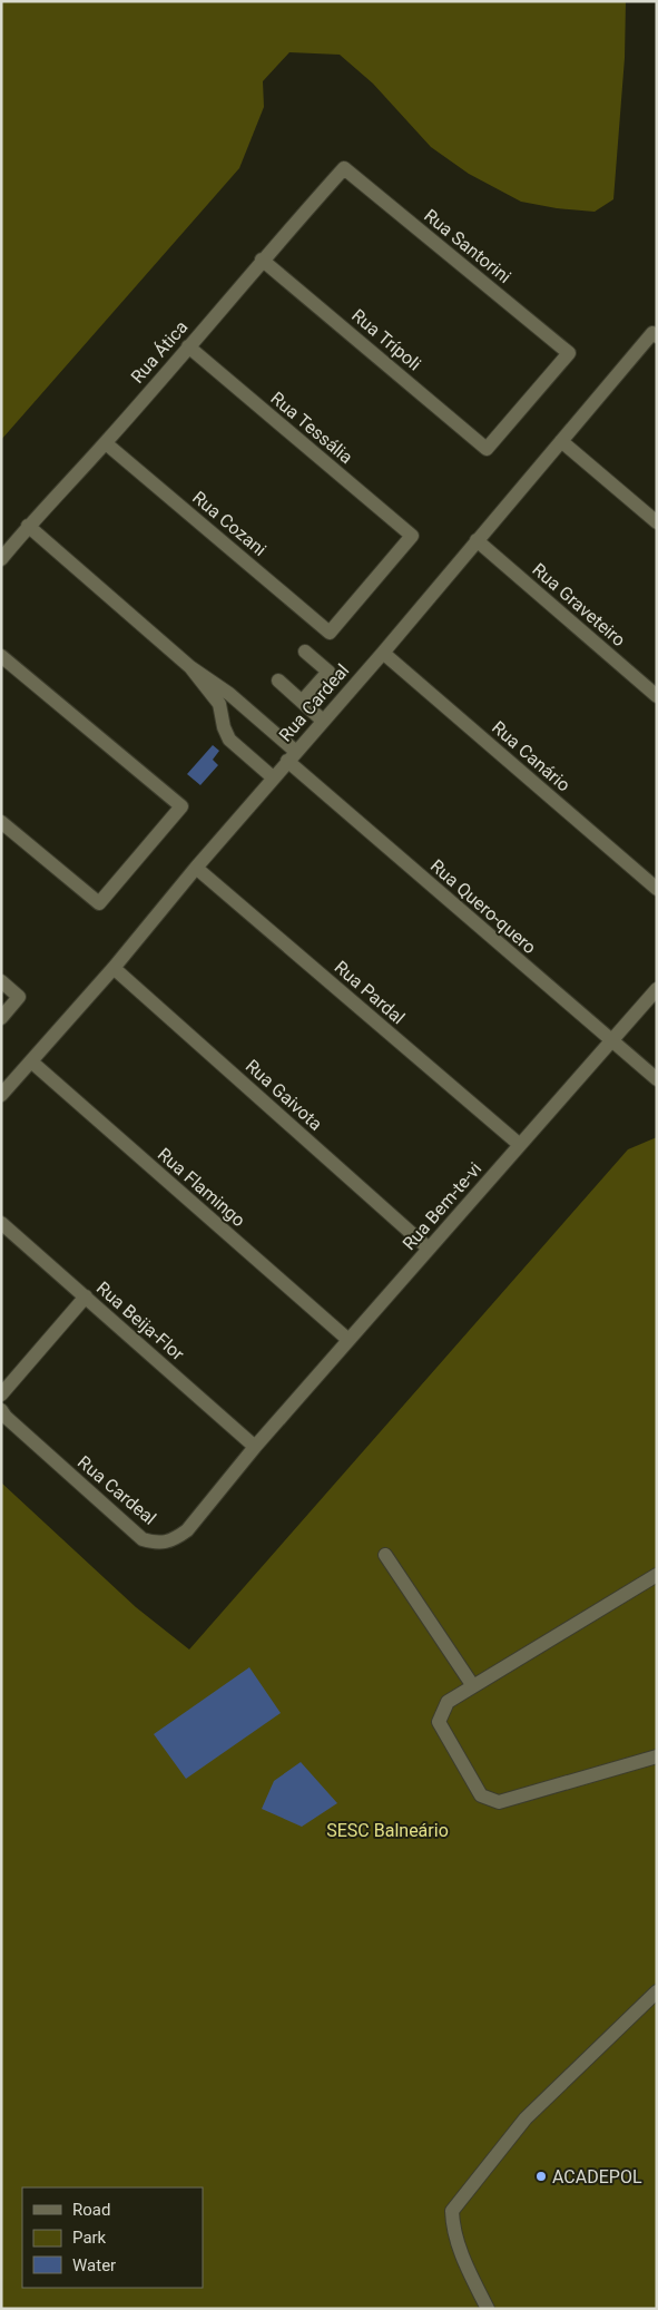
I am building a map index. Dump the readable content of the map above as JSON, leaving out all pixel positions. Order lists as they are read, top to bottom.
{
  "streets": {
    "street": [
      "Rua Santorini",
      "Rua Trípoli",
      "Rua Ática",
      "Rua Tessália",
      "Rua Cozani",
      "Rua Graveteiro",
      "Rua Cardeal",
      "Rua Canário",
      "Rua Quero-quero",
      "Rua Pardal",
      "Rua Gaivota",
      "Rua Flamingo",
      "Rua Bem-te-vi",
      "Rua Beija-Flor"
    ]
  },
  "crossings": [
    ["Rua Santorini", "Rua Trípoli"],
    ["Rua Santorini", "Rua Ática"],
    ["Rua Trípoli", "Rua Ática"],
    ["Rua Ática", "Rua Tessália"],
    ["Rua Ática", "Rua Cozani"],
    ["Rua Tessália", "Rua Cozani"],
    ["Rua Graveteiro", "Rua Cardeal"],
    ["Rua Cardeal", "Rua Canário"],
    ["Rua Cardeal", "Rua Quero-quero"],
    ["Rua Cardeal", "Rua Pardal"],
    ["Rua Cardeal", "Rua Gaivota"],
    ["Rua Cardeal", "Rua Flamingo"],
    ["Rua Cardeal", "Rua Bem-te-vi"],
    ["Rua Cardeal", "Rua Beija-Flor"],
    ["Rua Quero-quero", "Rua Bem-te-vi"],
    ["Rua Pardal", "Rua Bem-te-vi"],
    ["Rua Gaivota", "Rua Bem-te-vi"],
    ["Rua Flamingo", "Rua Bem-te-vi"],
    ["Rua Bem-te-vi", "Rua Beija-Flor"]
  ],
  "parks": ["SESC Balneário"],
  "places": ["ACADEPOL"],
  "legend": ["Road", "Park", "Water"]
}
